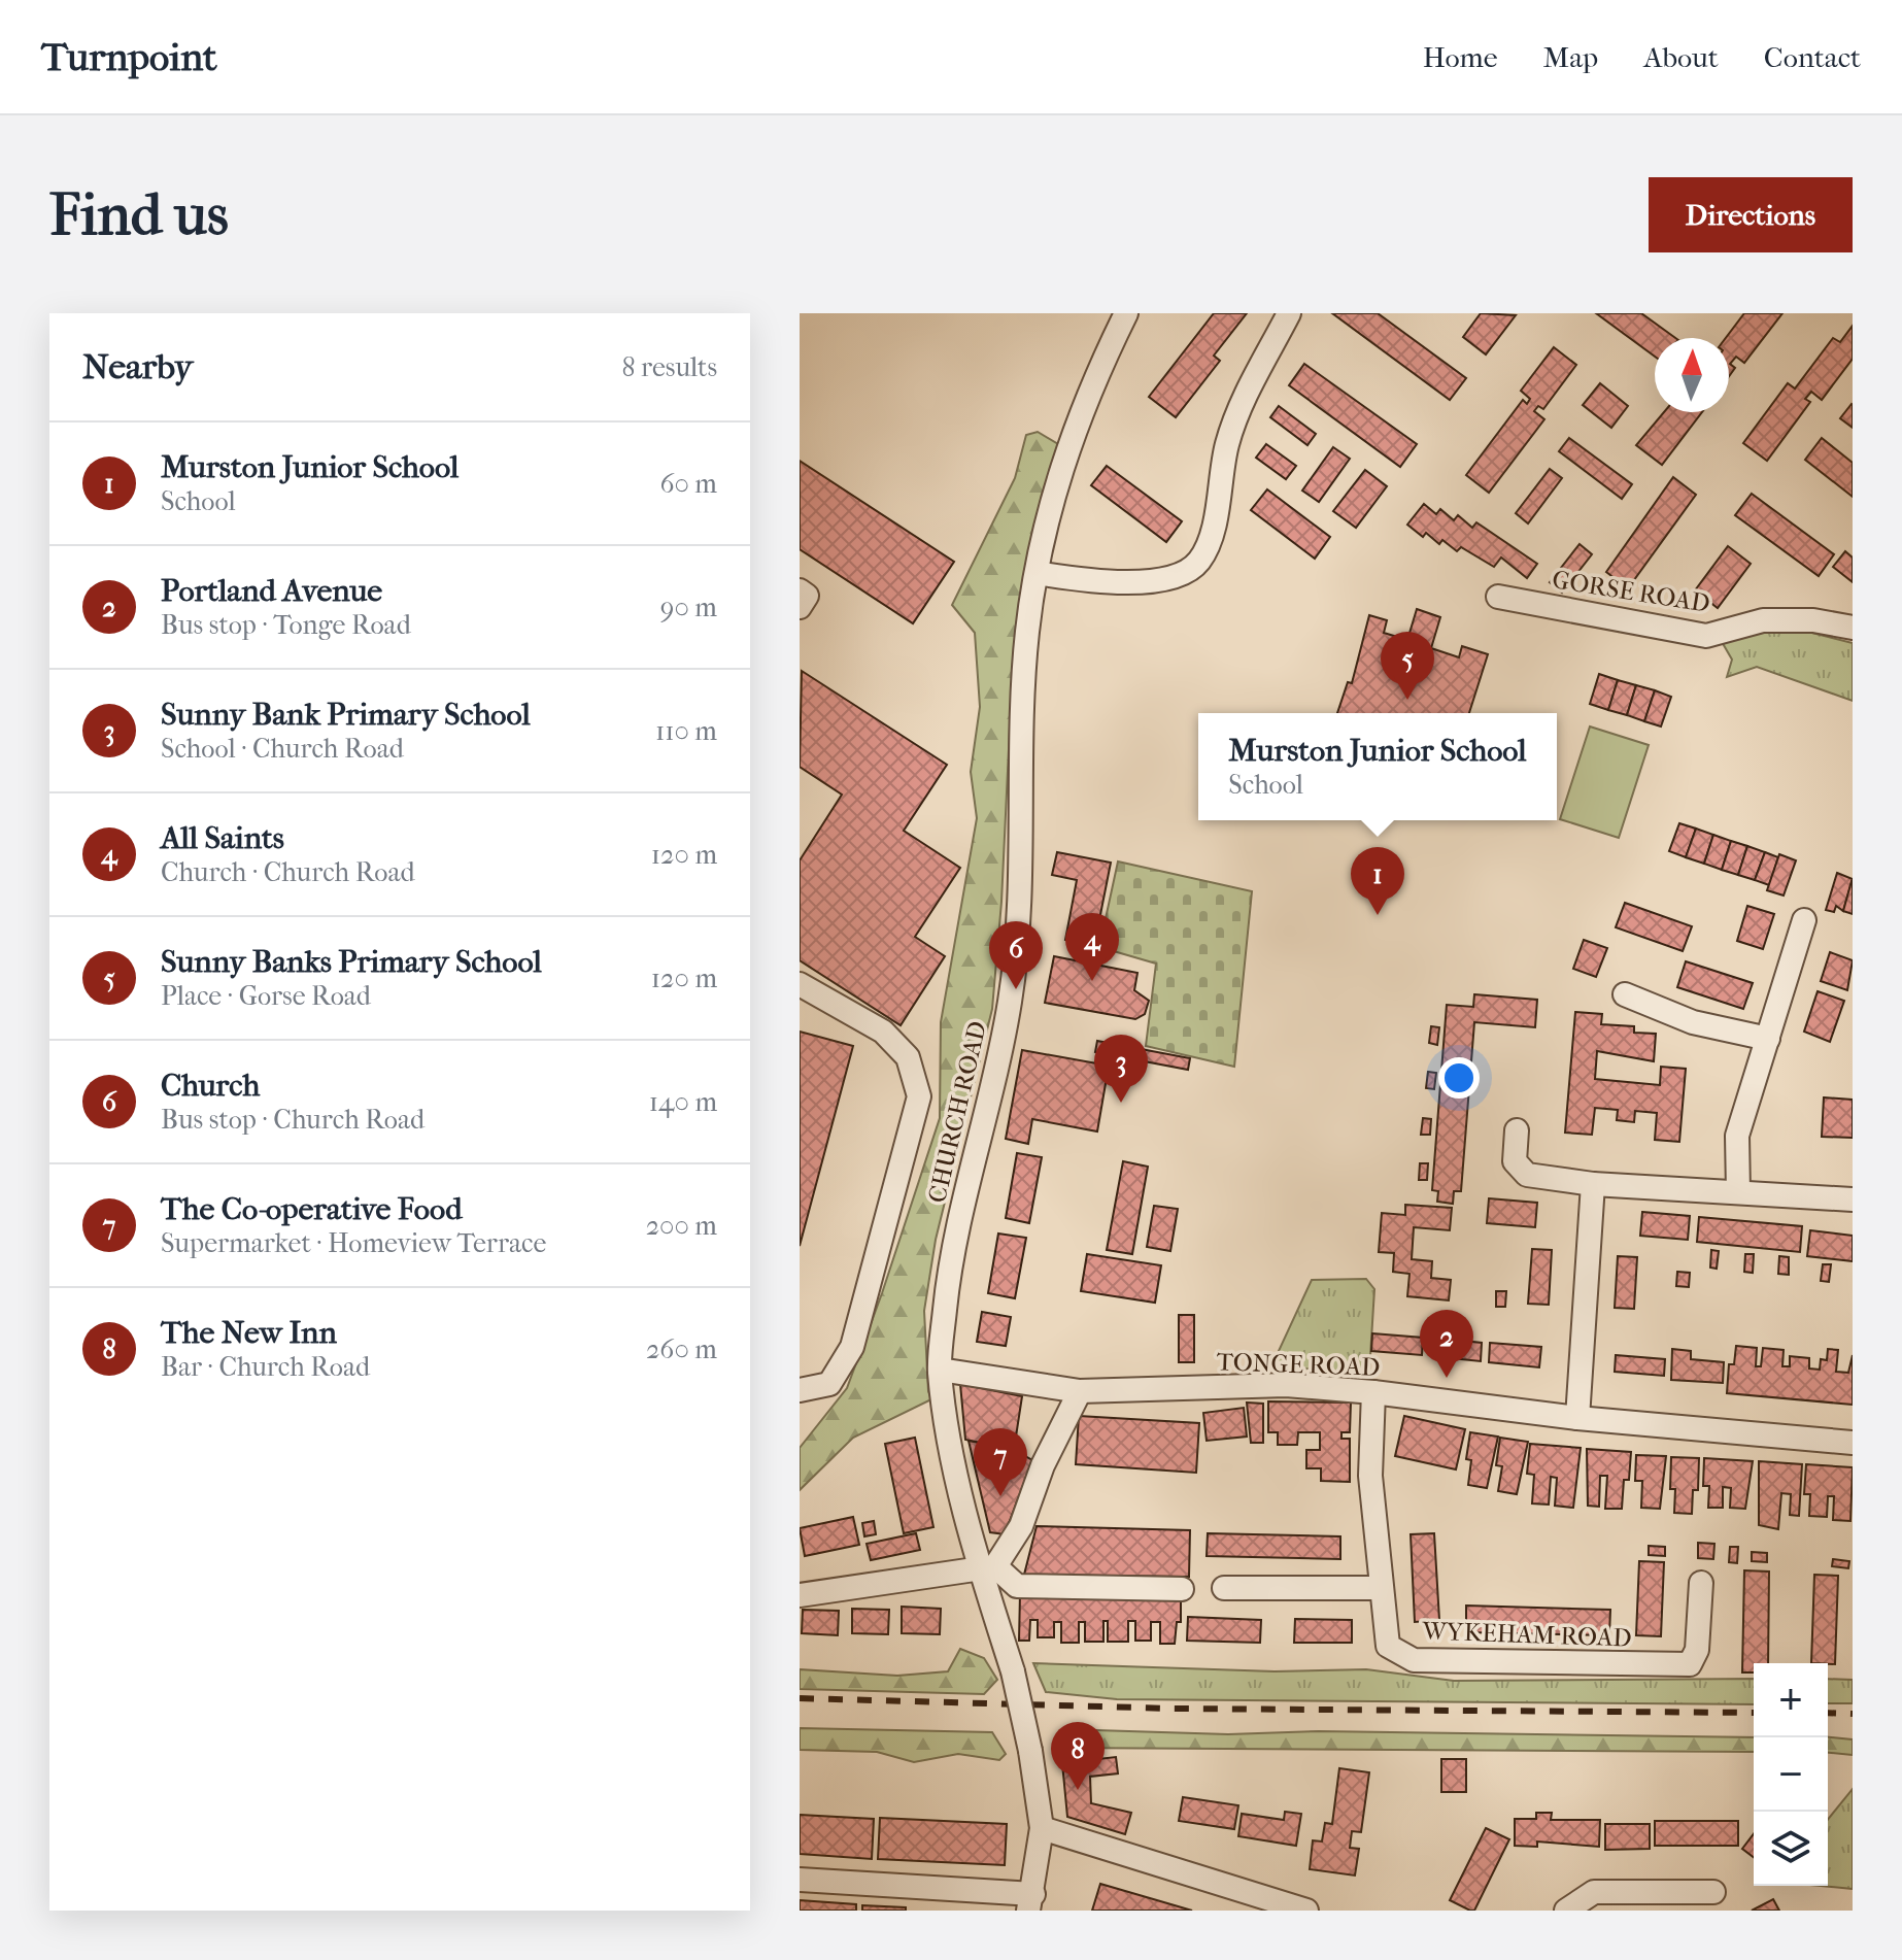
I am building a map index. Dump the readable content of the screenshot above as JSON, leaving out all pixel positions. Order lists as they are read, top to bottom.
{
  "streets": {
    "street": [
      "GORSE ROAD",
      "CHURCH ROAD",
      "TONGE ROAD",
      "WYKEHAM ROAD"
    ]
  },
  "crossings": [
    ["CHURCH ROAD", "TONGE ROAD"],
    ["TONGE ROAD", "WYKEHAM ROAD"]
  ],
  "north": "top",
  "page": {
    "header": "Turnpoint",
    "nav": [
      "Home",
      "Map",
      "About",
      "Contact"
    ],
    "buttons": "Directions",
    "title": "Find us",
    "heading": ["Nearby", "8 results"],
    "list": [
      {
        "mark": "1",
        "name": "Murston Junior School",
        "note": "School",
        "value": "60 m"
      },
      {
        "mark": "2",
        "name": "Portland Avenue",
        "note": "Bus stop · Tonge Road",
        "value": "90 m"
      },
      {
        "mark": "3",
        "name": "Sunny Bank Primary School",
        "note": "School · Church Road",
        "value": "110 m"
      },
      {
        "mark": "4",
        "name": "All Saints",
        "note": "Church · Church Road",
        "value": "120 m"
      },
      {
        "mark": "5",
        "name": "Sunny Banks Primary School",
        "note": "Place · Gorse Road",
        "value": "120 m"
      },
      {
        "mark": "6",
        "name": "Church",
        "note": "Bus stop · Church Road",
        "value": "140 m"
      },
      {
        "mark": "7",
        "name": "The Co-operative Food",
        "note": "Supermarket · Homeview Terrace",
        "value": "200 m"
      },
      {
        "mark": "8",
        "name": "The New Inn",
        "note": "Bar · Church Road",
        "value": "260 m"
      }
    ],
    "pins": [
      "5",
      "1",
      "4",
      "6",
      "3",
      "2",
      "7",
      "8"
    ],
    "popup": ["Murston Junior School", "School"],
    "map_buttons": ["+", "−"]
  }
}
